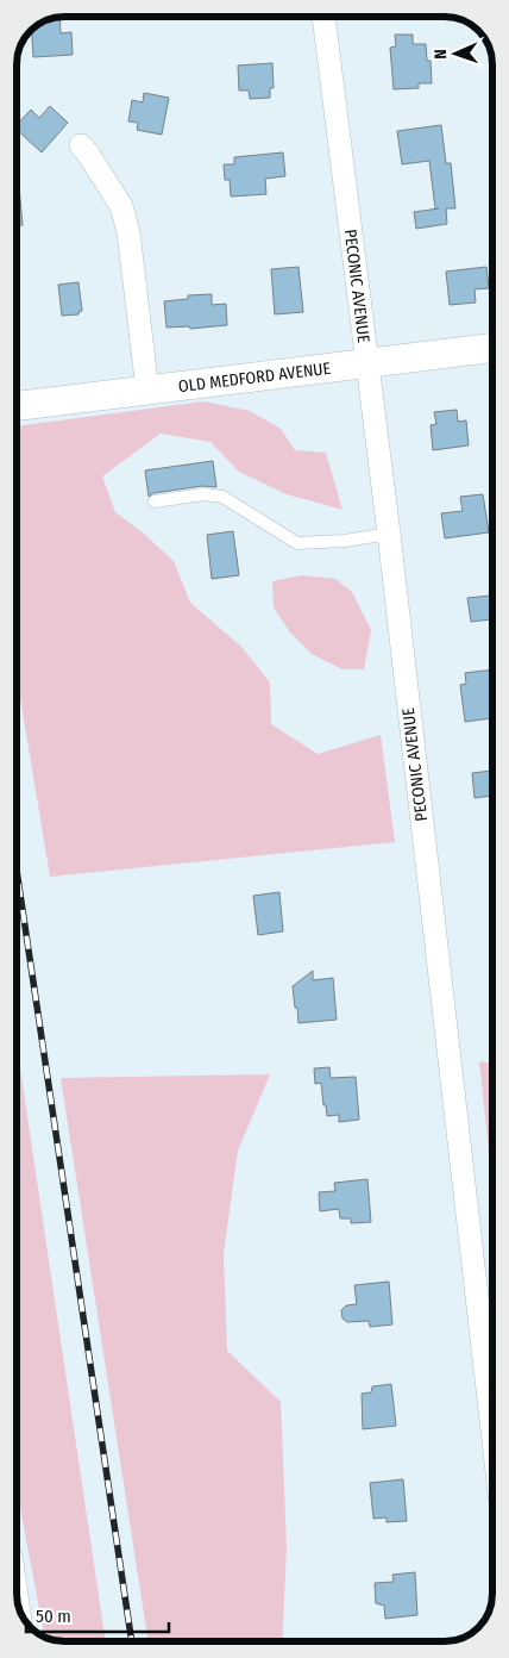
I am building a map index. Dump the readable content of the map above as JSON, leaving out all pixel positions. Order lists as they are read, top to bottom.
{
  "streets": {
    "street": ["PECONIC AVENUE", "OLD MEDFORD AVENUE"]
  },
  "crossings": [
    ["PECONIC AVENUE", "OLD MEDFORD AVENUE"]
  ],
  "scale_bar": "50 m",
  "north": "left"
}
